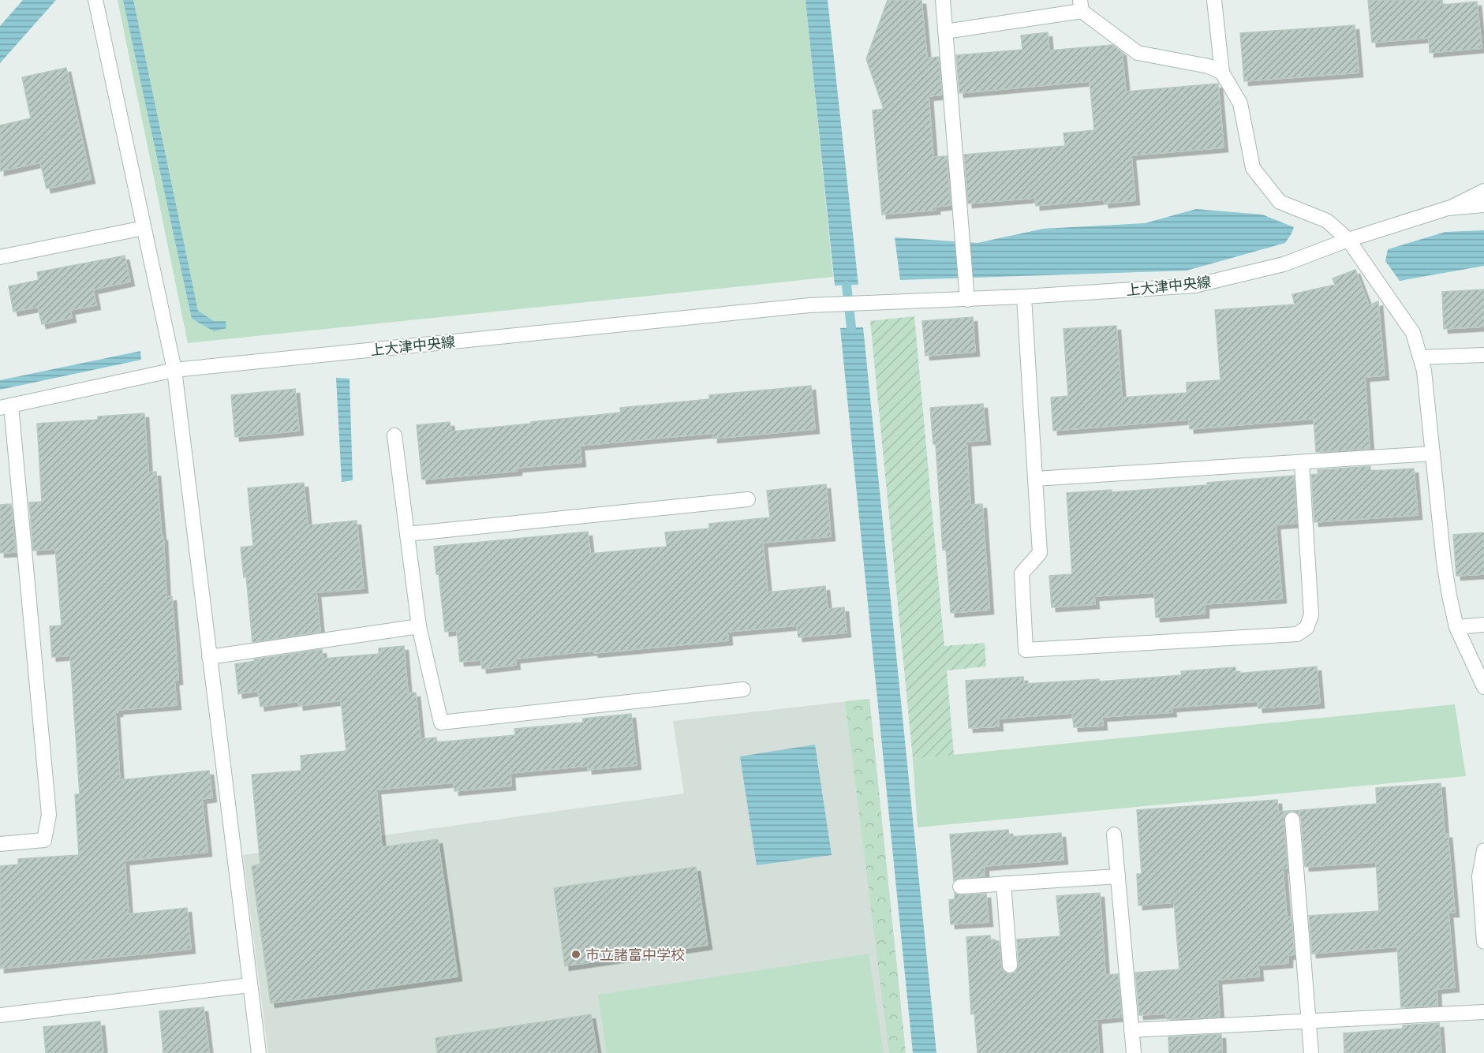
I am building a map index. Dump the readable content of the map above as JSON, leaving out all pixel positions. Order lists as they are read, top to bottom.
{
  "streets": {
    "street": ["上大津中央線"]
  },
  "places": ["市立諸富中学校"]
}
